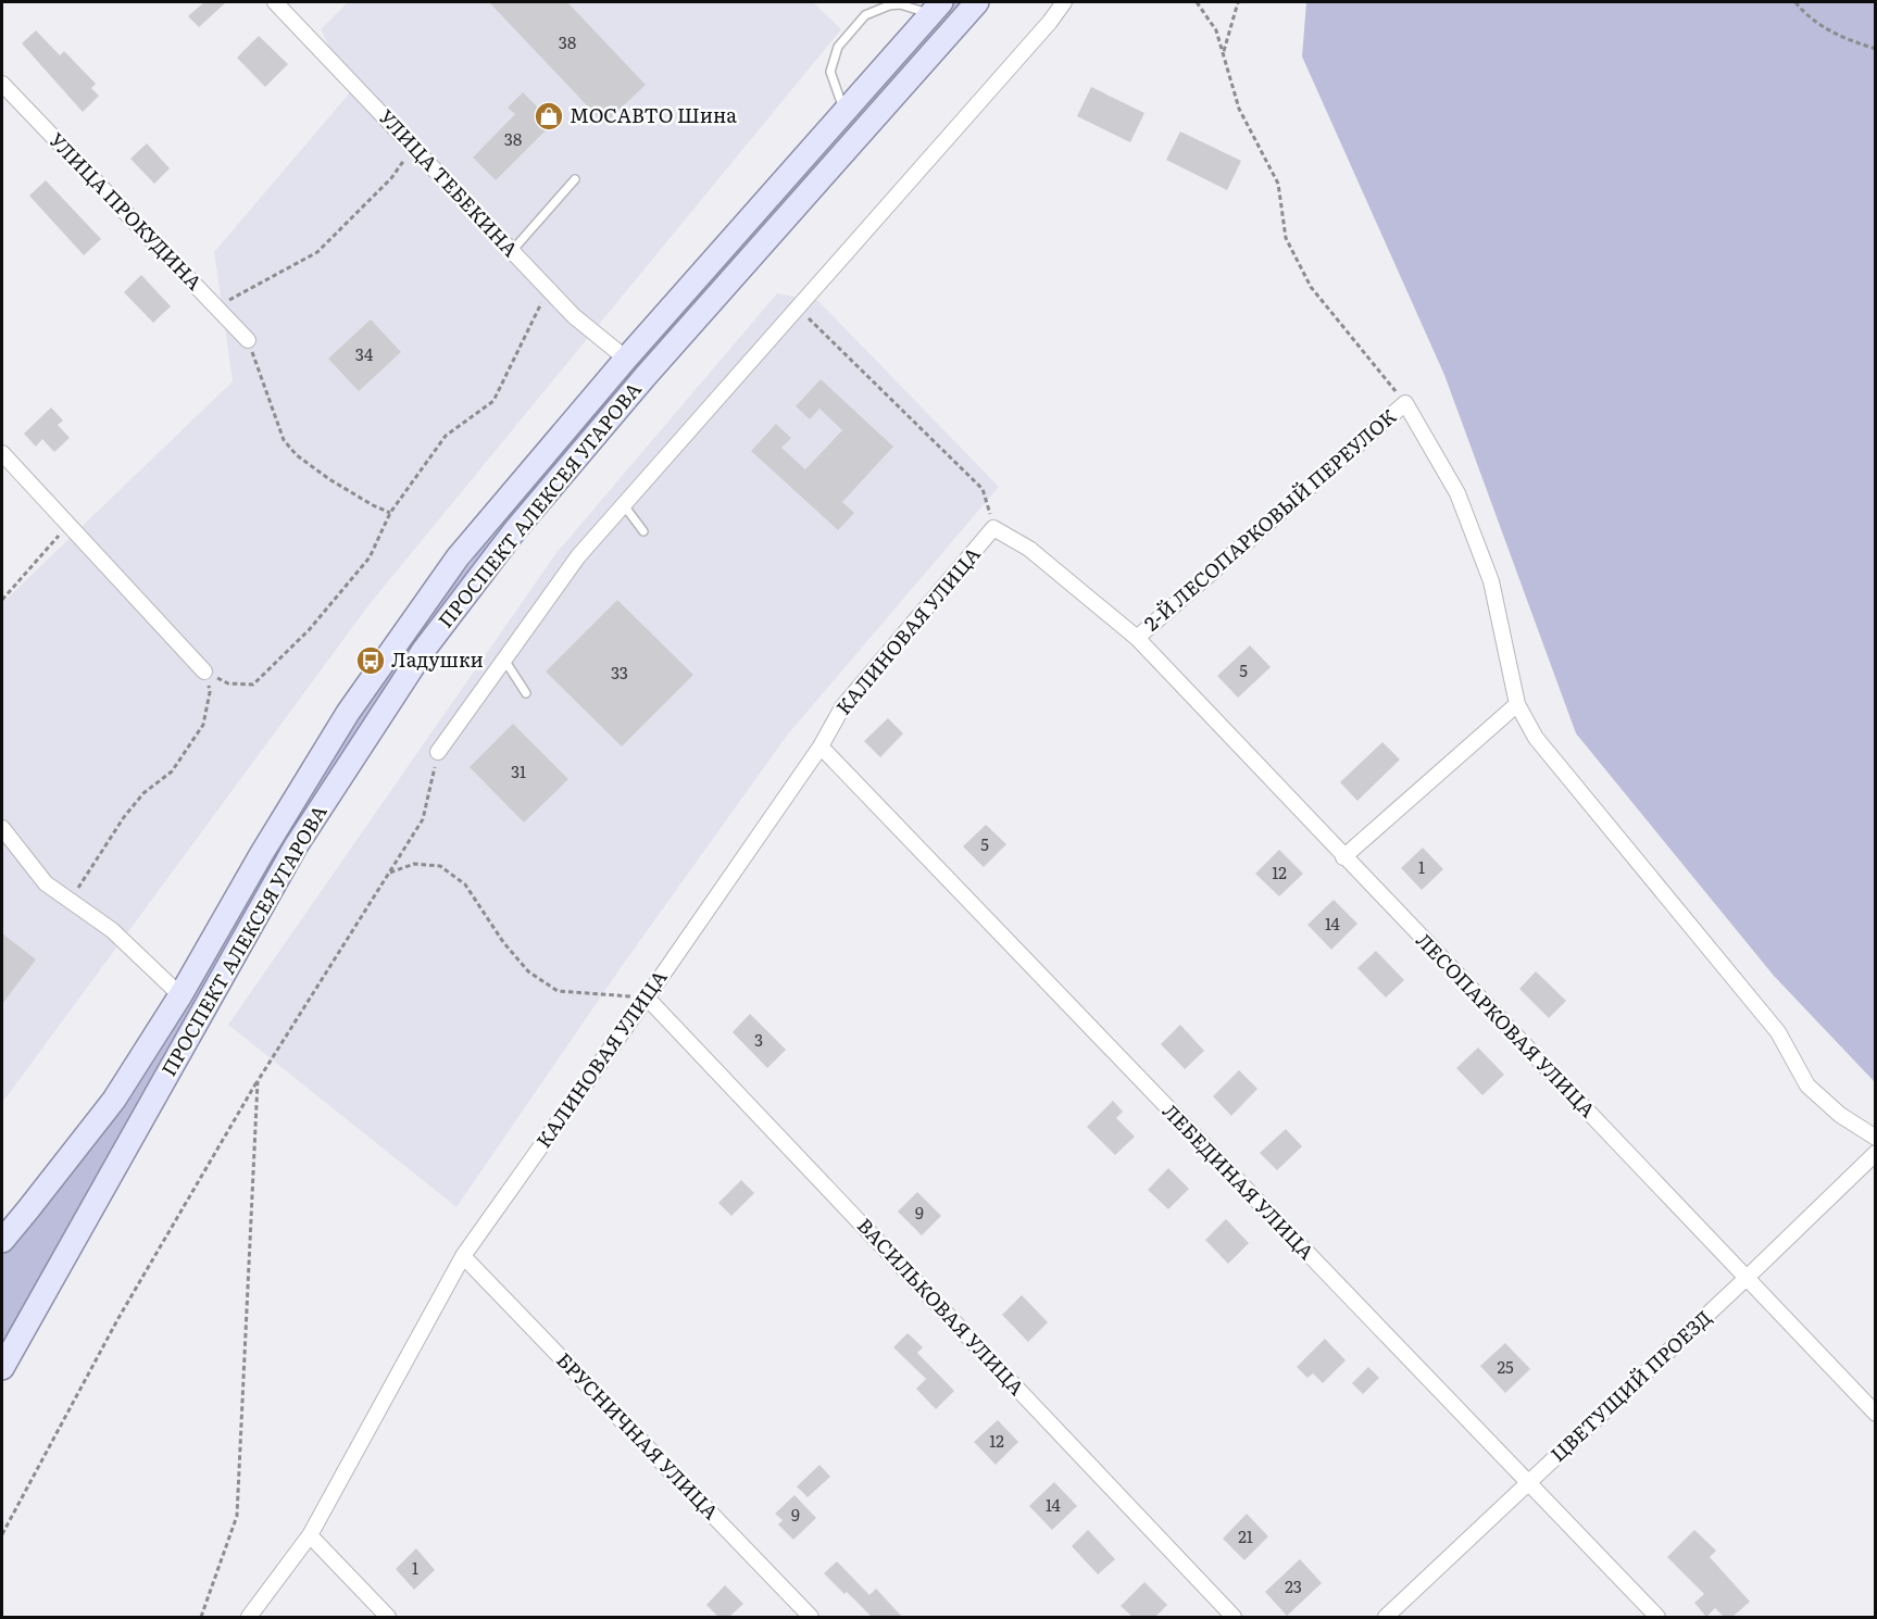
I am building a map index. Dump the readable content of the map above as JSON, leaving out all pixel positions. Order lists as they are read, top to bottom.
{
  "streets": {
    "main road": ["ПРОСПЕКТ АЛЕКСЕЯ УГАРОВА"],
    "street": [
      "УЛИЦА ТЕБЕКИНА",
      "УЛИЦА ПРОКУДИНА",
      "2-Й ЛЕСОПАРКОВЫЙ ПЕРЕУЛОК",
      "КАЛИНОВАЯ УЛИЦА",
      "ЛЕСОПАРКОВАЯ УЛИЦА",
      "ЛЕБЕДИНАЯ УЛИЦА",
      "ВАСИЛЬКОВАЯ УЛИЦА",
      "ЦВЕТУЩИЙ ПРОЕЗД",
      "БРУСНИЧНАЯ УЛИЦА"
    ]
  },
  "crossings": [
    ["УЛИЦА ТЕБЕКИНА", "ПРОСПЕКТ АЛЕКСЕЯ УГАРОВА"],
    ["2-Й ЛЕСОПАРКОВЫЙ ПЕРЕУЛОК", "ЛЕСОПАРКОВАЯ УЛИЦА"],
    ["КАЛИНОВАЯ УЛИЦА", "ЛЕСОПАРКОВАЯ УЛИЦА"],
    ["КАЛИНОВАЯ УЛИЦА", "ЛЕБЕДИНАЯ УЛИЦА"],
    ["КАЛИНОВАЯ УЛИЦА", "ВАСИЛЬКОВАЯ УЛИЦА"],
    ["КАЛИНОВАЯ УЛИЦА", "БРУСНИЧНАЯ УЛИЦА"],
    ["ЛЕСОПАРКОВАЯ УЛИЦА", "ЦВЕТУЩИЙ ПРОЕЗД"],
    ["ЛЕБЕДИНАЯ УЛИЦА", "ЦВЕТУЩИЙ ПРОЕЗД"]
  ],
  "places": {
    "shop": ["МОСАВТО Шина"],
    "bus stop": ["Ладушки"]
  },
  "house_numbers": [
    "38",
    "38",
    "34",
    "5",
    "33",
    "31",
    "5",
    "1",
    "12",
    "14",
    "3",
    "9",
    "25",
    "12",
    "14",
    "9",
    "21",
    "1",
    "23"
  ]
}
